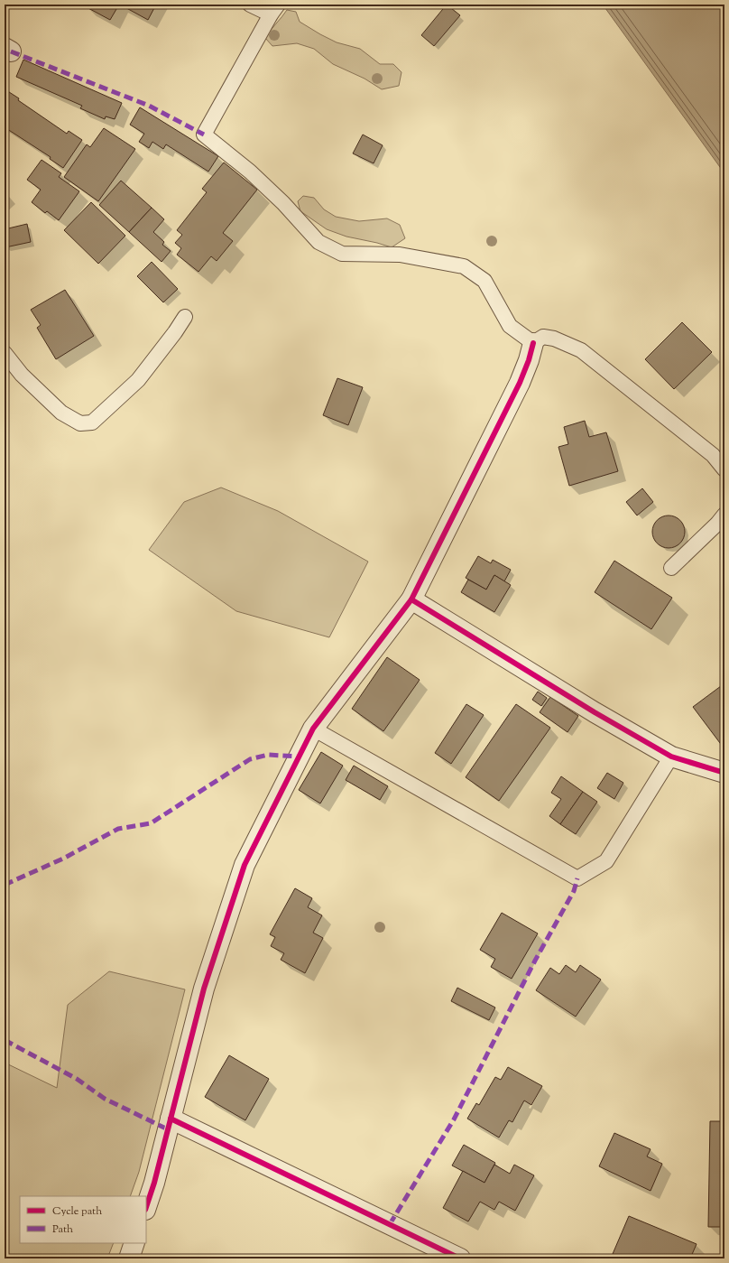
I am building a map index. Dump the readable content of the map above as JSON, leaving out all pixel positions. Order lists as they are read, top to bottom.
{
  "legend": ["Cycle path", "Path"]
}
